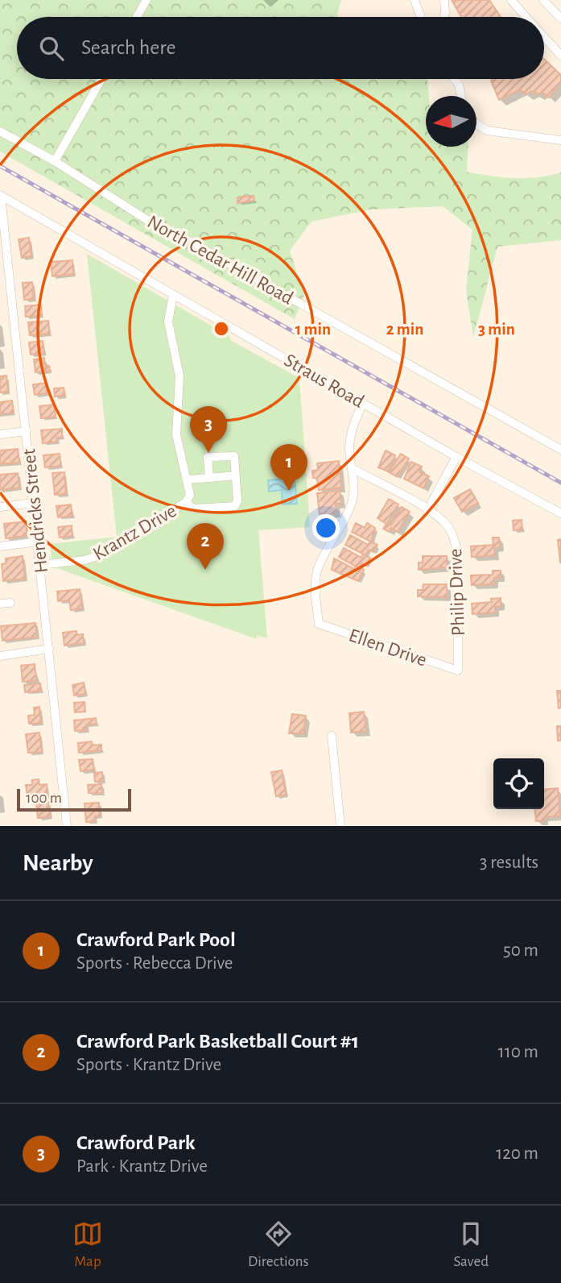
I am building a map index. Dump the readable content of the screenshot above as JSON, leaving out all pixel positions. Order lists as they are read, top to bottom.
{
  "streets": {
    "street": [
      "North Cedar Hill Road",
      "Straus Road",
      "Hendricks Street",
      "Krantz Drive",
      "Philip Drive",
      "Ellen Drive"
    ]
  },
  "crossings": [
    ["Straus Road", "Hendricks Street"],
    ["Straus Road", "Krantz Drive"],
    ["Hendricks Street", "Krantz Drive"],
    ["Philip Drive", "Ellen Drive"]
  ],
  "scale_bar": "100 m",
  "north": "left",
  "page": {
    "search": "Search here",
    "pins": ["3", "1", "2"],
    "scale": "100 m",
    "heading": ["Nearby", "3 results"],
    "list": [
      {
        "mark": "1",
        "name": "Crawford Park Pool",
        "note": "Sports · Rebecca Drive",
        "value": "50 m"
      },
      {
        "mark": "2",
        "name": "Crawford Park Basketball Court #1",
        "note": "Sports · Krantz Drive",
        "value": "110 m"
      },
      {
        "mark": "3",
        "name": "Crawford Park",
        "note": "Park · Krantz Drive",
        "value": "120 m"
      }
    ],
    "nav": ["Map", "Directions", "Saved"]
  },
  "rings": ["1 min", "2 min", "3 min"]
}
